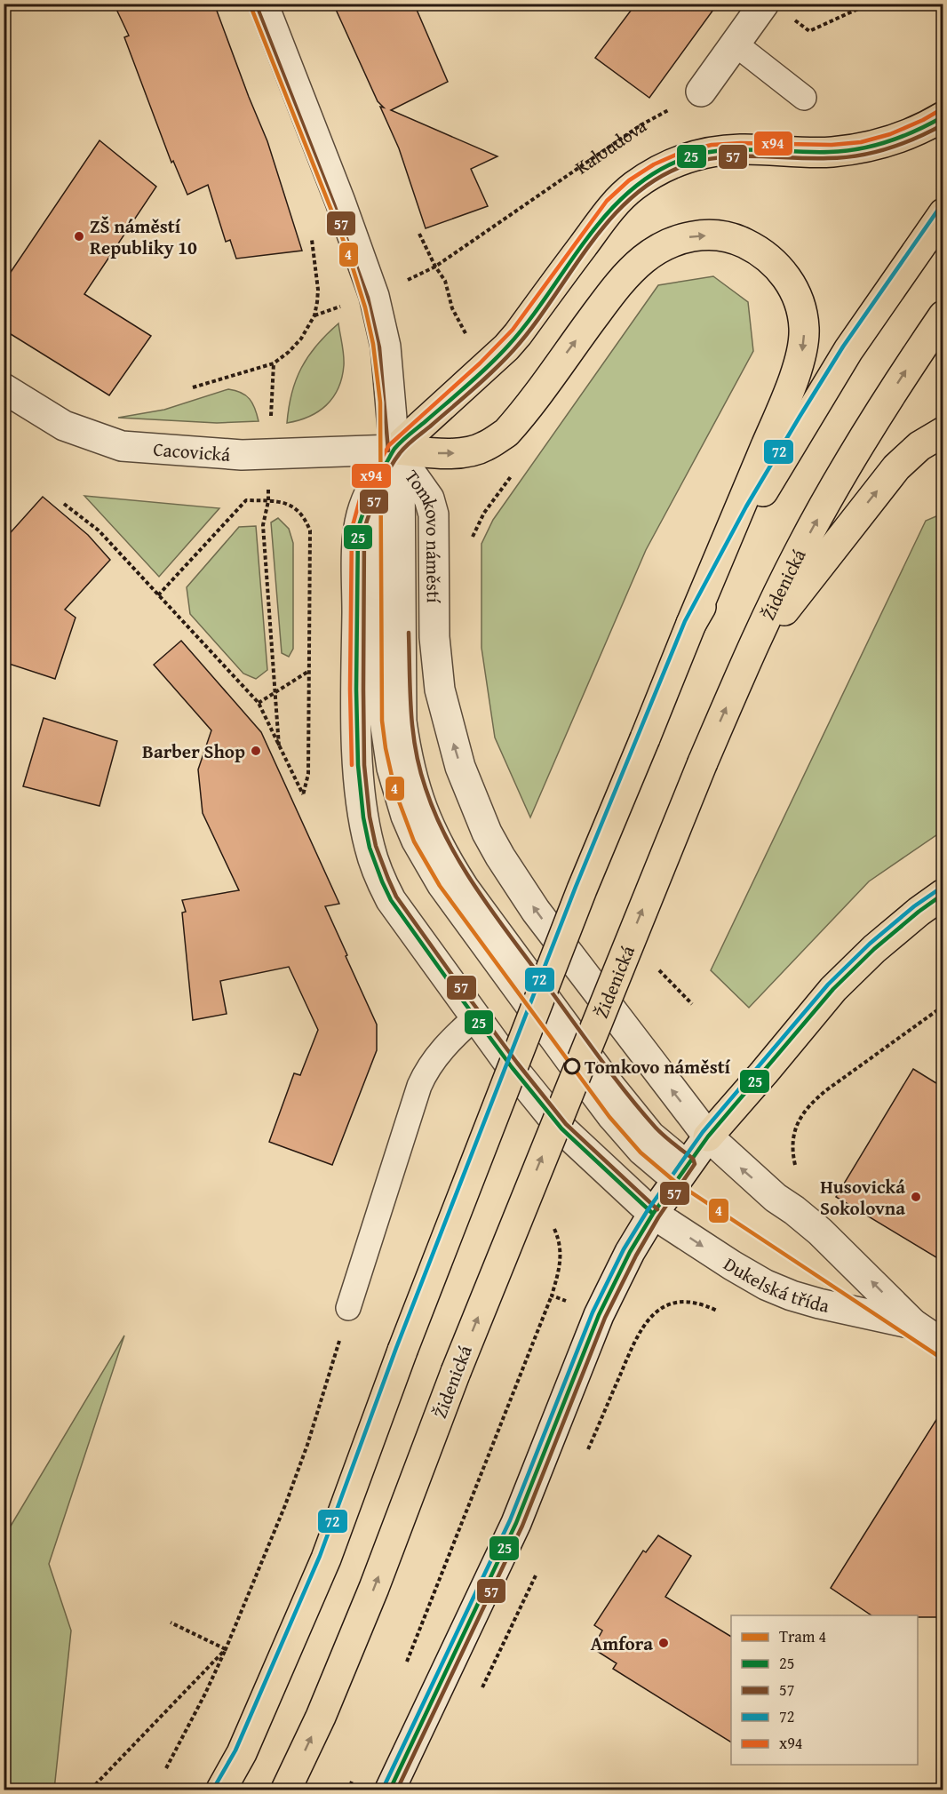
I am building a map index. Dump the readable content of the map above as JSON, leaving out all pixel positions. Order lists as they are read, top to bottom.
{
  "streets": {
    "highway": ["Židenická"],
    "street": ["Cacovická", "Tomkovo náměstí", "Dukelská třída"],
    "path": ["Kaloudova"]
  },
  "crossings": [
    ["Cacovická", "Tomkovo náměstí"],
    ["Tomkovo náměstí", "Dukelská třída"]
  ],
  "places": [
    "ZŠ náměstí Republiky 10",
    "Barber Shop",
    "Tomkovo náměstí",
    "Husovická Sokolovna",
    "Amfora"
  ],
  "lines": [
    "tram line 4",
    "transit line 57",
    "transit line x94",
    "transit line 25",
    "transit line 72"
  ],
  "legend": [
    "Tram 4",
    "25",
    "57",
    "72",
    "x94"
  ]
}
